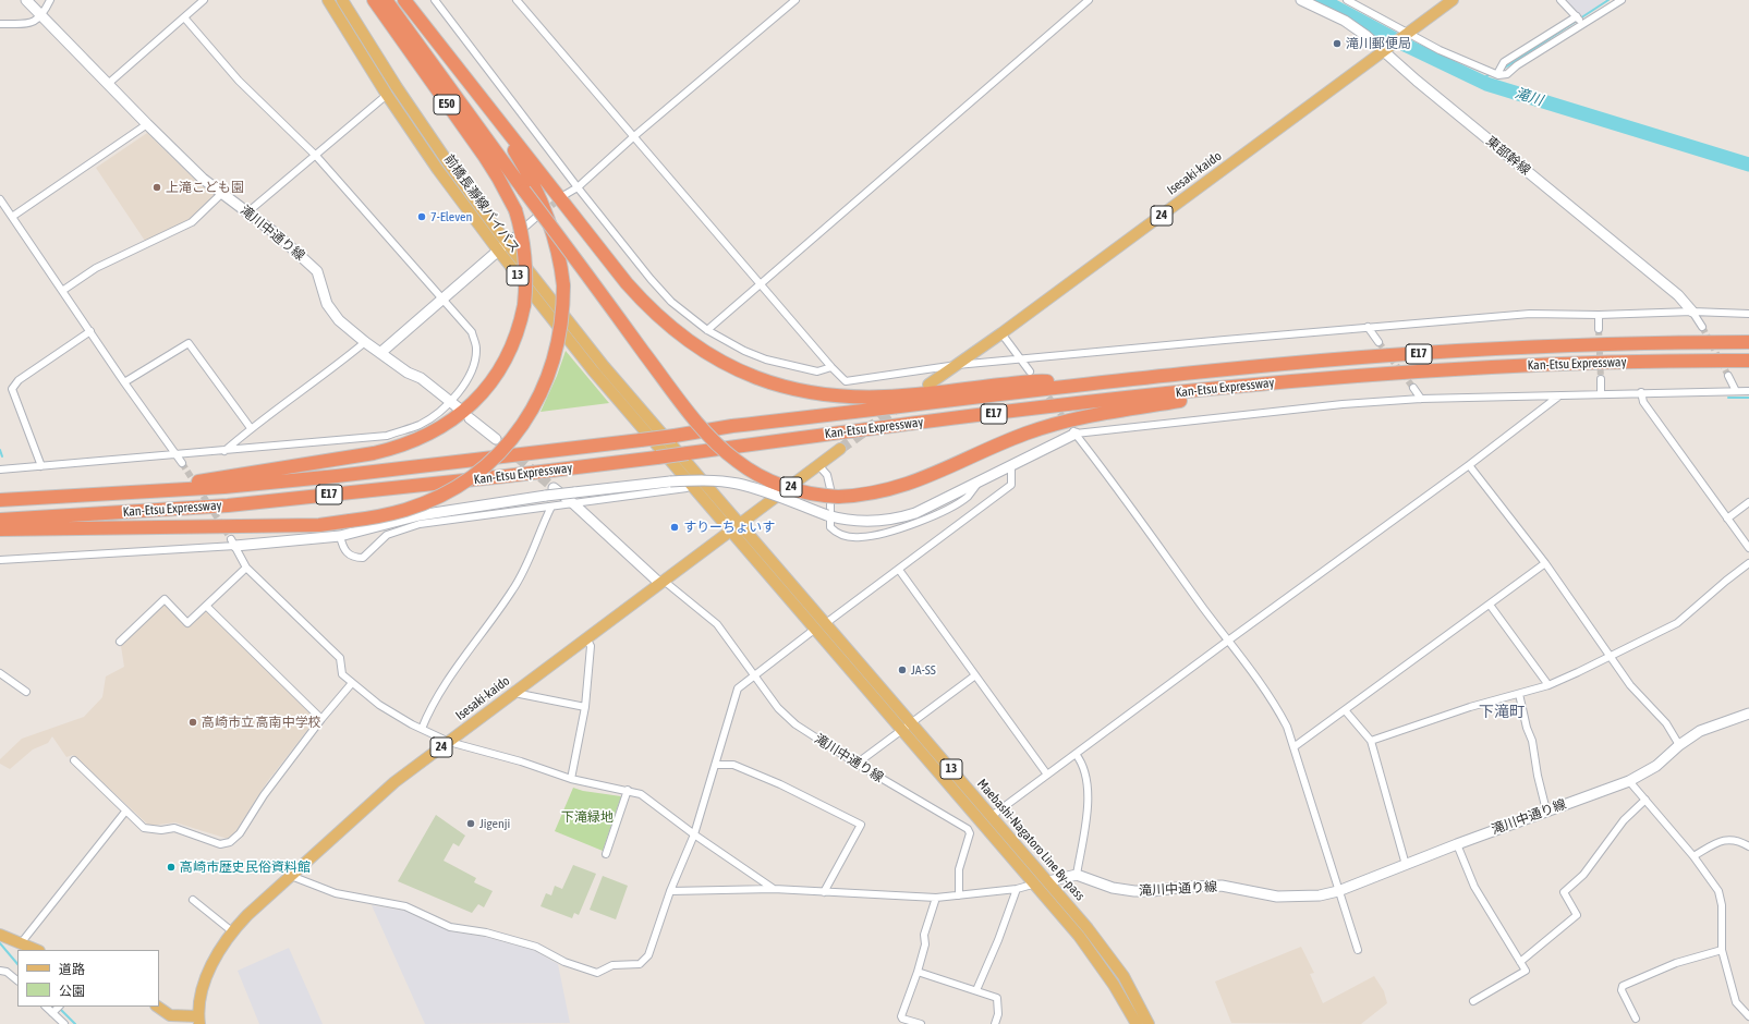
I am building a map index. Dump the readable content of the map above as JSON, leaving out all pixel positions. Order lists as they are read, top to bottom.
{
  "streets": {
    "highway": ["E50", "E17", "Kan-Etsu Expressway"],
    "main road": [
      "Isesaki-kaido",
      "前橋長瀞線バイパス",
      "24",
      "13",
      "Maebashi-Nagatoro Line By-pass"
    ],
    "street": ["東部幹線", "滝川中通り線"]
  },
  "crossings": [
    ["E50", "Kan-Etsu Expressway"],
    ["東部幹線", "Isesaki-kaido"],
    ["Isesaki-kaido", "前橋長瀞線バイパス"],
    ["Isesaki-kaido", "24"],
    ["Isesaki-kaido", "滝川中通り線"],
    ["Isesaki-kaido", "Maebashi-Nagatoro Line By-pass"],
    ["前橋長瀞線バイパス", "Maebashi-Nagatoro Line By-pass"],
    ["滝川中通り線", "Maebashi-Nagatoro Line By-pass"]
  ],
  "districts": ["下滝町"],
  "water": ["滝川"],
  "parks": ["下滝緑地"],
  "places": [
    "滝川郵便局",
    "上滝こども園",
    "7-Eleven",
    "すりーちょいす",
    "JA-SS",
    "高崎市立 高南中学校",
    "Jigenji",
    "高崎市歴史民俗資料館"
  ],
  "legend": ["道路", "公園"]
}
